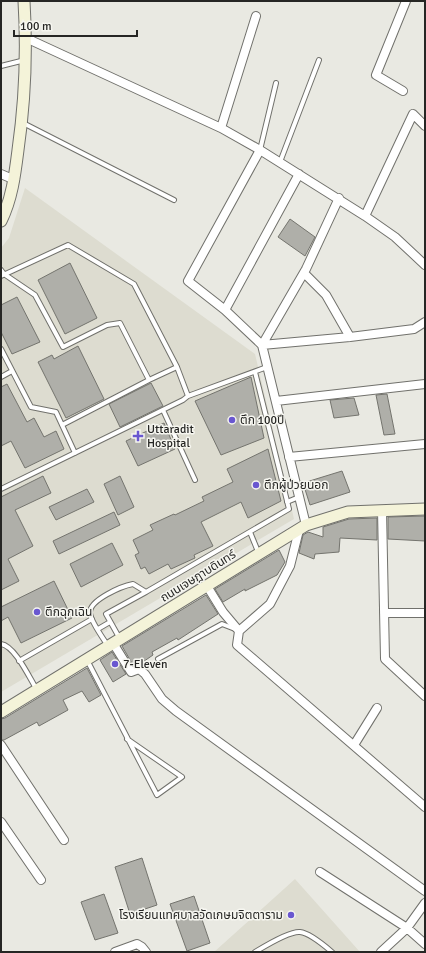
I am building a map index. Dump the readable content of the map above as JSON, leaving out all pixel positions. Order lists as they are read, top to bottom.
{
  "streets": {
    "street": ["ถนนเจษฎาบดินทร์"]
  },
  "places": {
    "other": [
      "ตึก 100ปี",
      "ตึกผู้ป่วยนอก",
      "ตึกฉุกเฉิน",
      "7-Eleven",
      "โรงเรียนแทศบาลวัดเกษมจิตตาราม"
    ],
    "health": ["Uttaradit Hospital"]
  },
  "scale_bar": "100 m"
}
